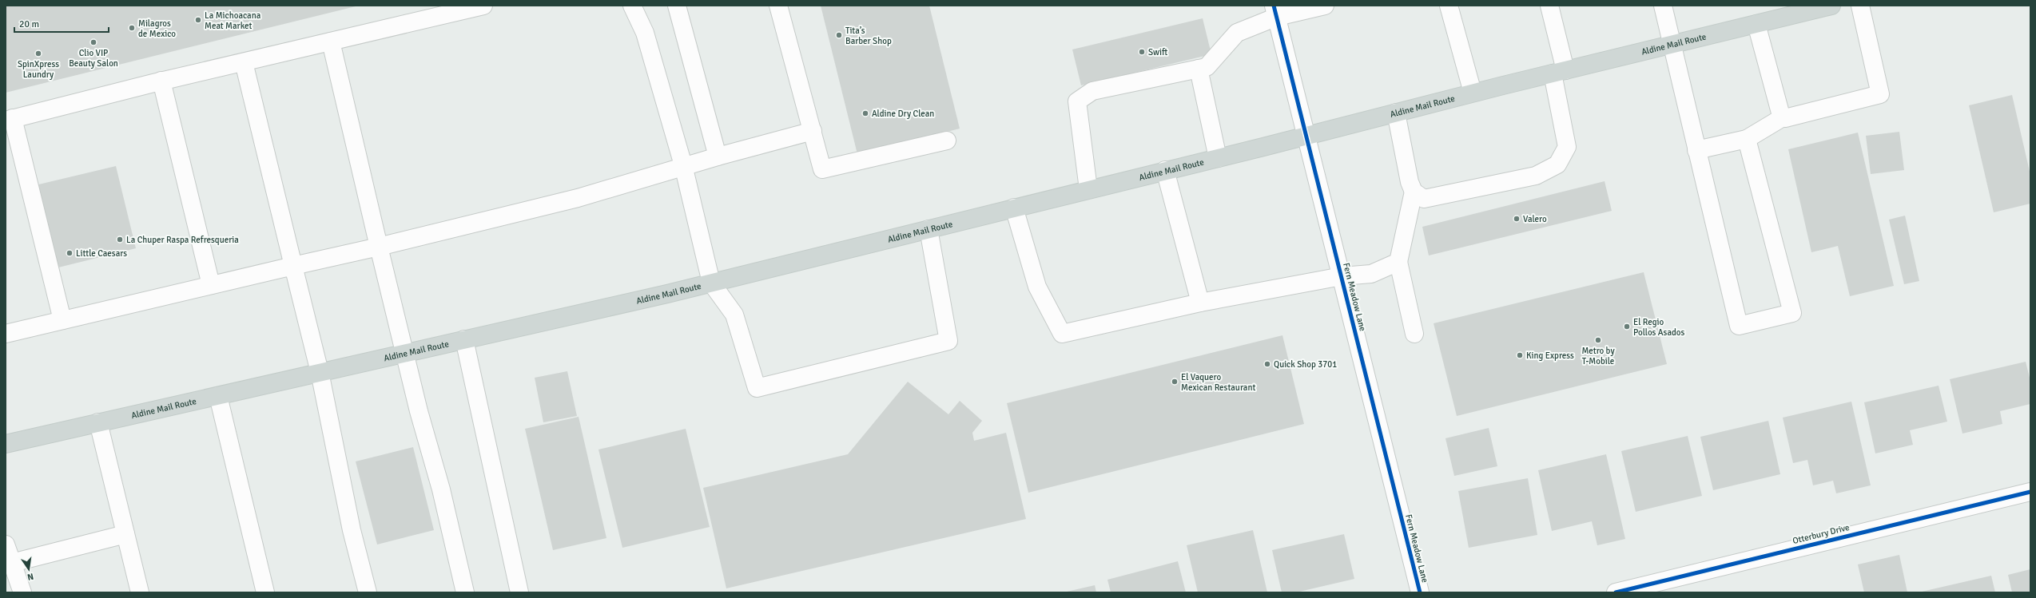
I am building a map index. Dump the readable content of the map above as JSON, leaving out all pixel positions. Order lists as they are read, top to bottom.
{
  "streets": {
    "main road": ["Aldine Mail Route"],
    "street": ["Fern Meadow Lane", "Otterbury Drive"]
  },
  "crossings": [
    ["Aldine Mail Route", "Fern Meadow Lane"]
  ],
  "places": [
    "La Michoacana Meat Market",
    "Milagros de Mexico",
    "Tita’s Barber Shop",
    "Clio VIP Beauty Salon",
    "Swift",
    "SpinXpress Laundry",
    "Aldine Dry Clean",
    "Valero",
    "La Chuper Raspa Refresqueria",
    "Little Caesars",
    "El Regio Pollos Asados",
    "Metro by T-Mobile",
    "King Express",
    "Quick Shop 3701",
    "El Vaquero Mexican Restaurant"
  ],
  "scale_bar": "20 m",
  "north": "bottom"
}
